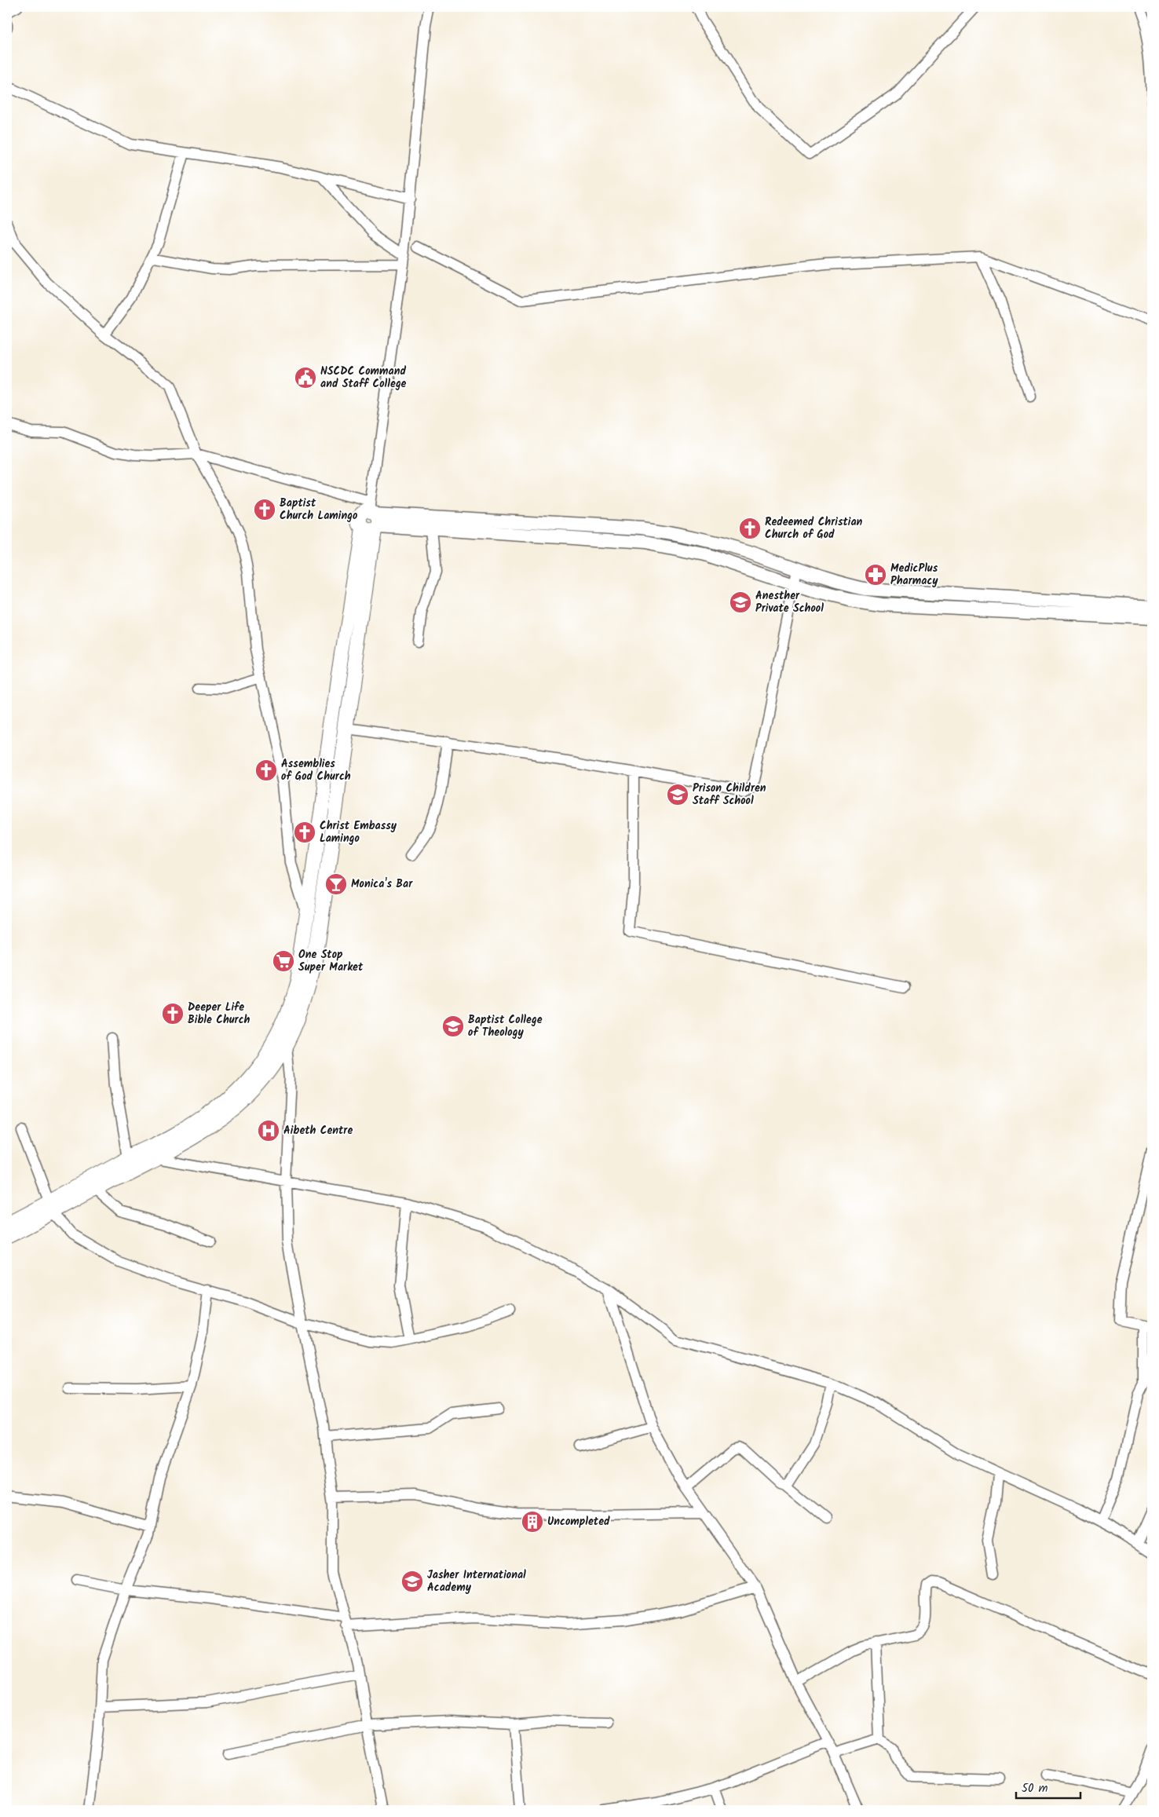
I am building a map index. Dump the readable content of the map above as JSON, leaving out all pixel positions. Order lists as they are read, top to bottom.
{
  "places": {
    "public building": ["NSCDC Command and Staff College"],
    "church": [
      "Baptist Church Lamingo",
      "Redeemed Christian Church of God",
      "Assemblies of God Church",
      "Christ Embassy Lamingo",
      "Deeper Life Bible Church"
    ],
    "pharmacy": ["MedicPlus Pharmacy"],
    "school or university": [
      "Anesther Private School",
      "Prison Children Staff School",
      "Baptist College of Theology",
      "Jasher International Academy"
    ],
    "bar": ["Monica's Bar"],
    "supermarket": ["One Stop Super Market"],
    "hospital": ["Aibeth Centre"],
    "building": ["Uncompleted"]
  },
  "scale_bar": "50 m"
}
